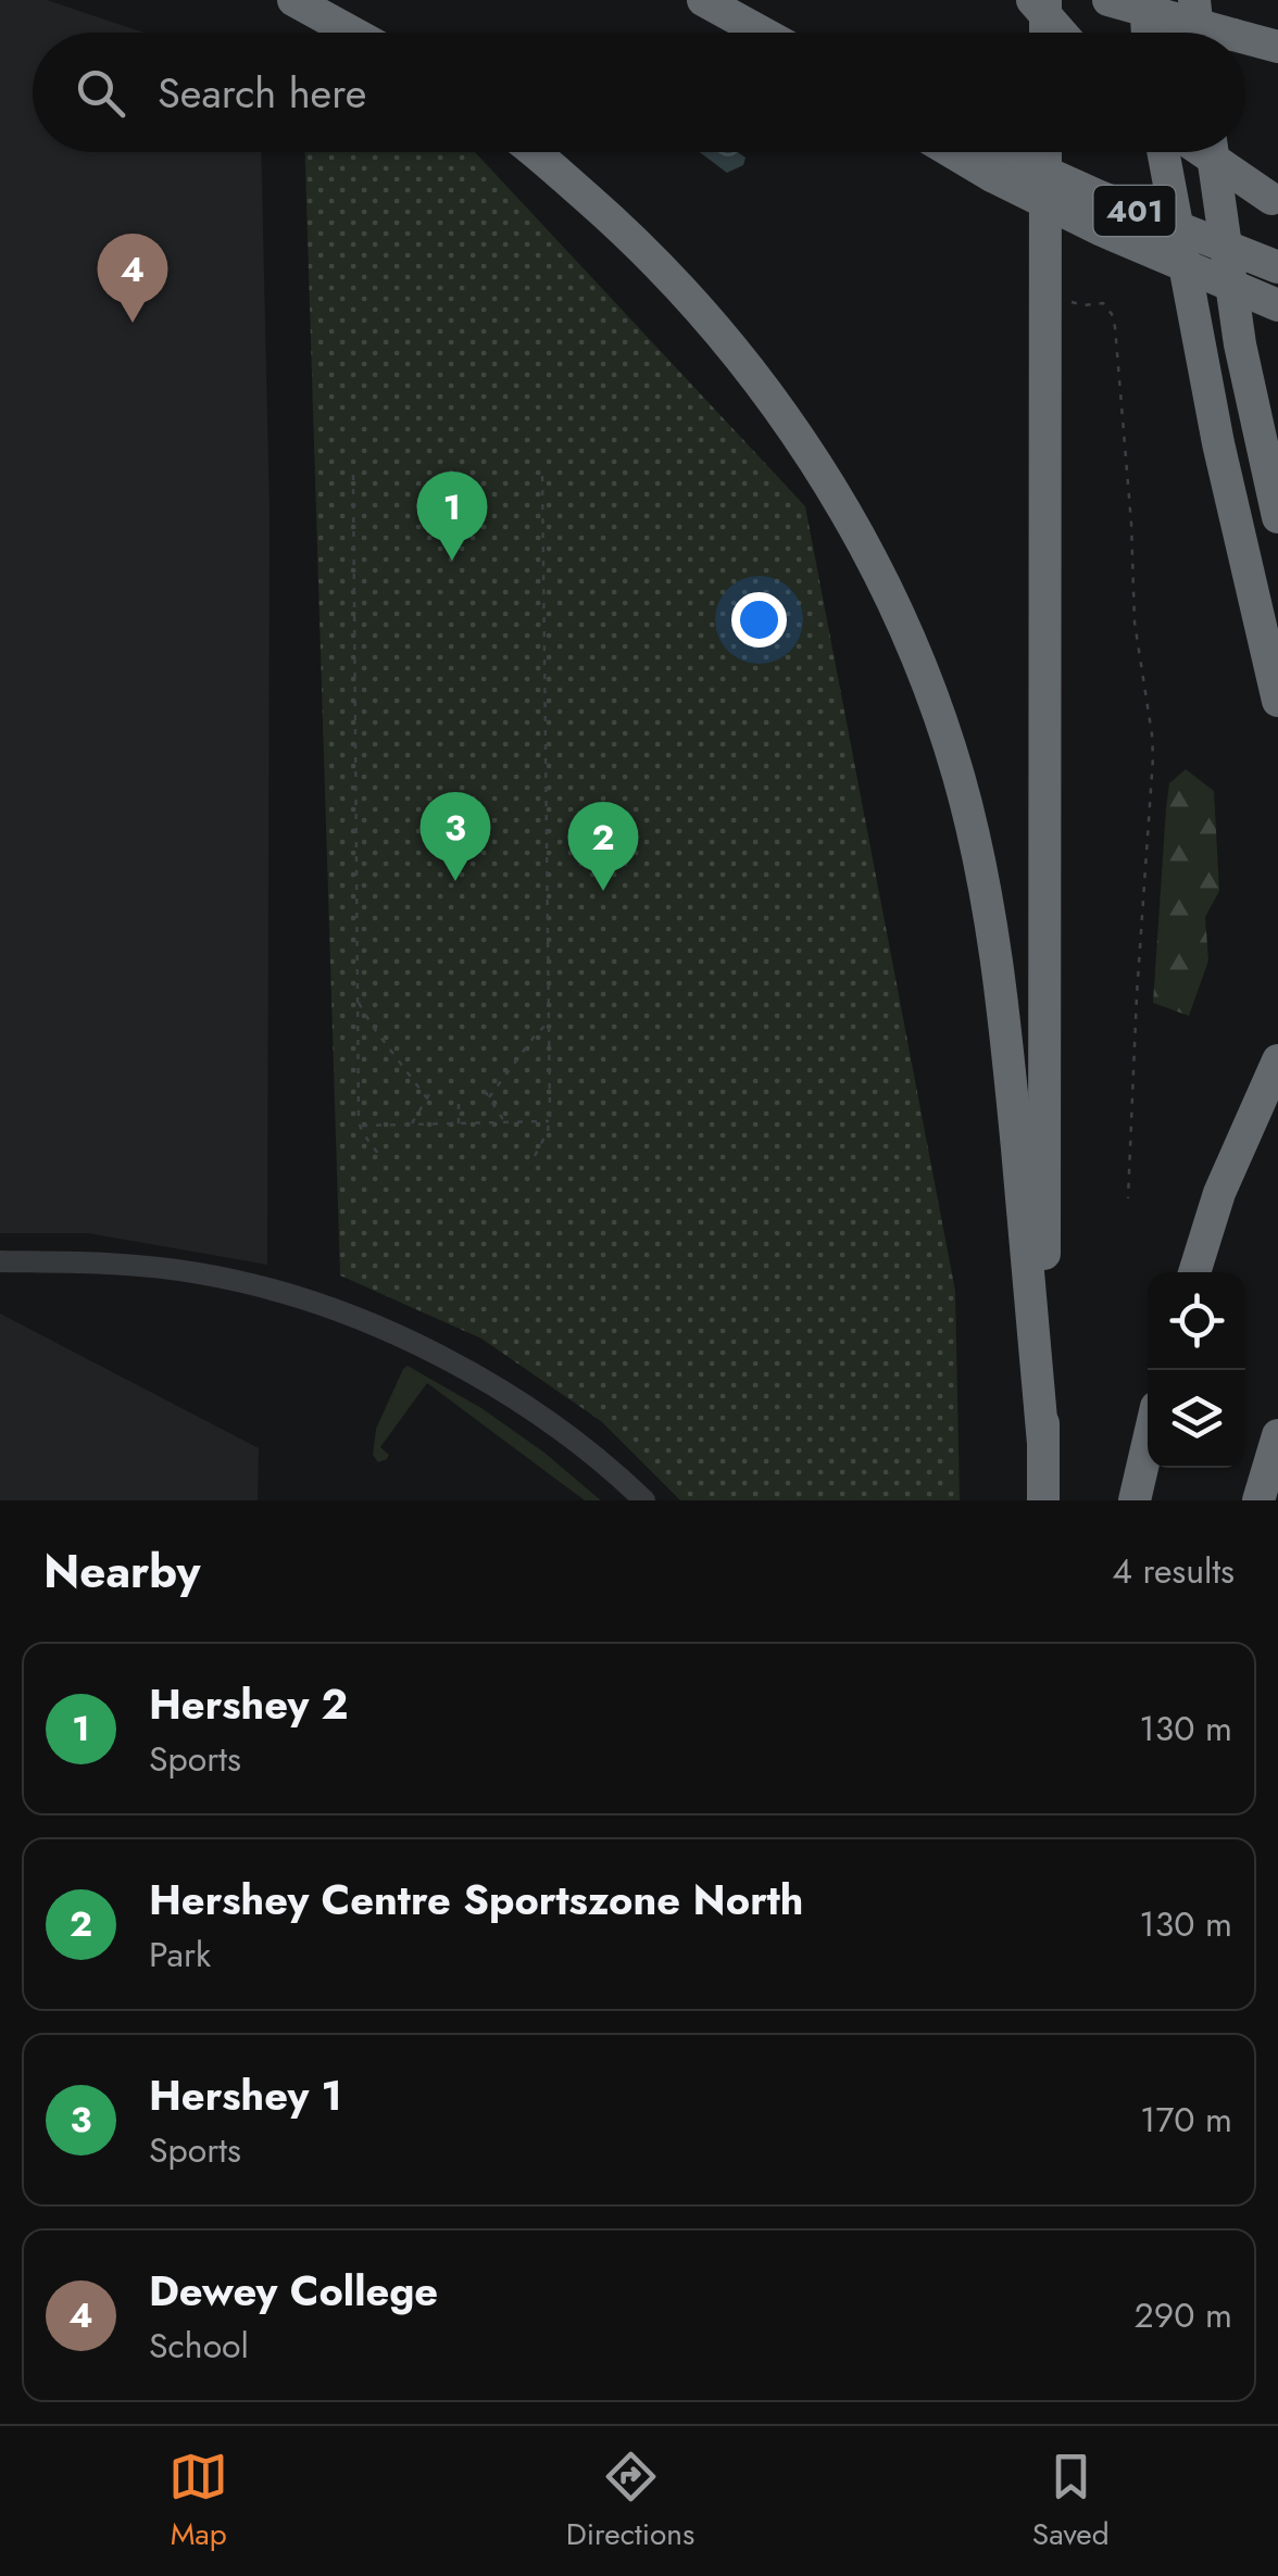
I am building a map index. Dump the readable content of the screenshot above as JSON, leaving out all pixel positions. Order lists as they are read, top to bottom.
{
  "streets": {
    "highway": ["401"]
  },
  "page": {
    "search": "Search here",
    "pins": [
      "4",
      "1",
      "3",
      "2"
    ],
    "heading": ["Nearby", "4 results"],
    "list": [
      {
        "mark": "1",
        "name": "Hershey 2",
        "note": "Sports",
        "value": "130 m"
      },
      {
        "mark": "2",
        "name": "Hershey Centre Sportszone North",
        "note": "Park",
        "value": "130 m"
      },
      {
        "mark": "3",
        "name": "Hershey 1",
        "note": "Sports",
        "value": "170 m"
      },
      {
        "mark": "4",
        "name": "Dewey College",
        "note": "School",
        "value": "290 m"
      }
    ],
    "nav": ["Map", "Directions", "Saved"]
  }
}
